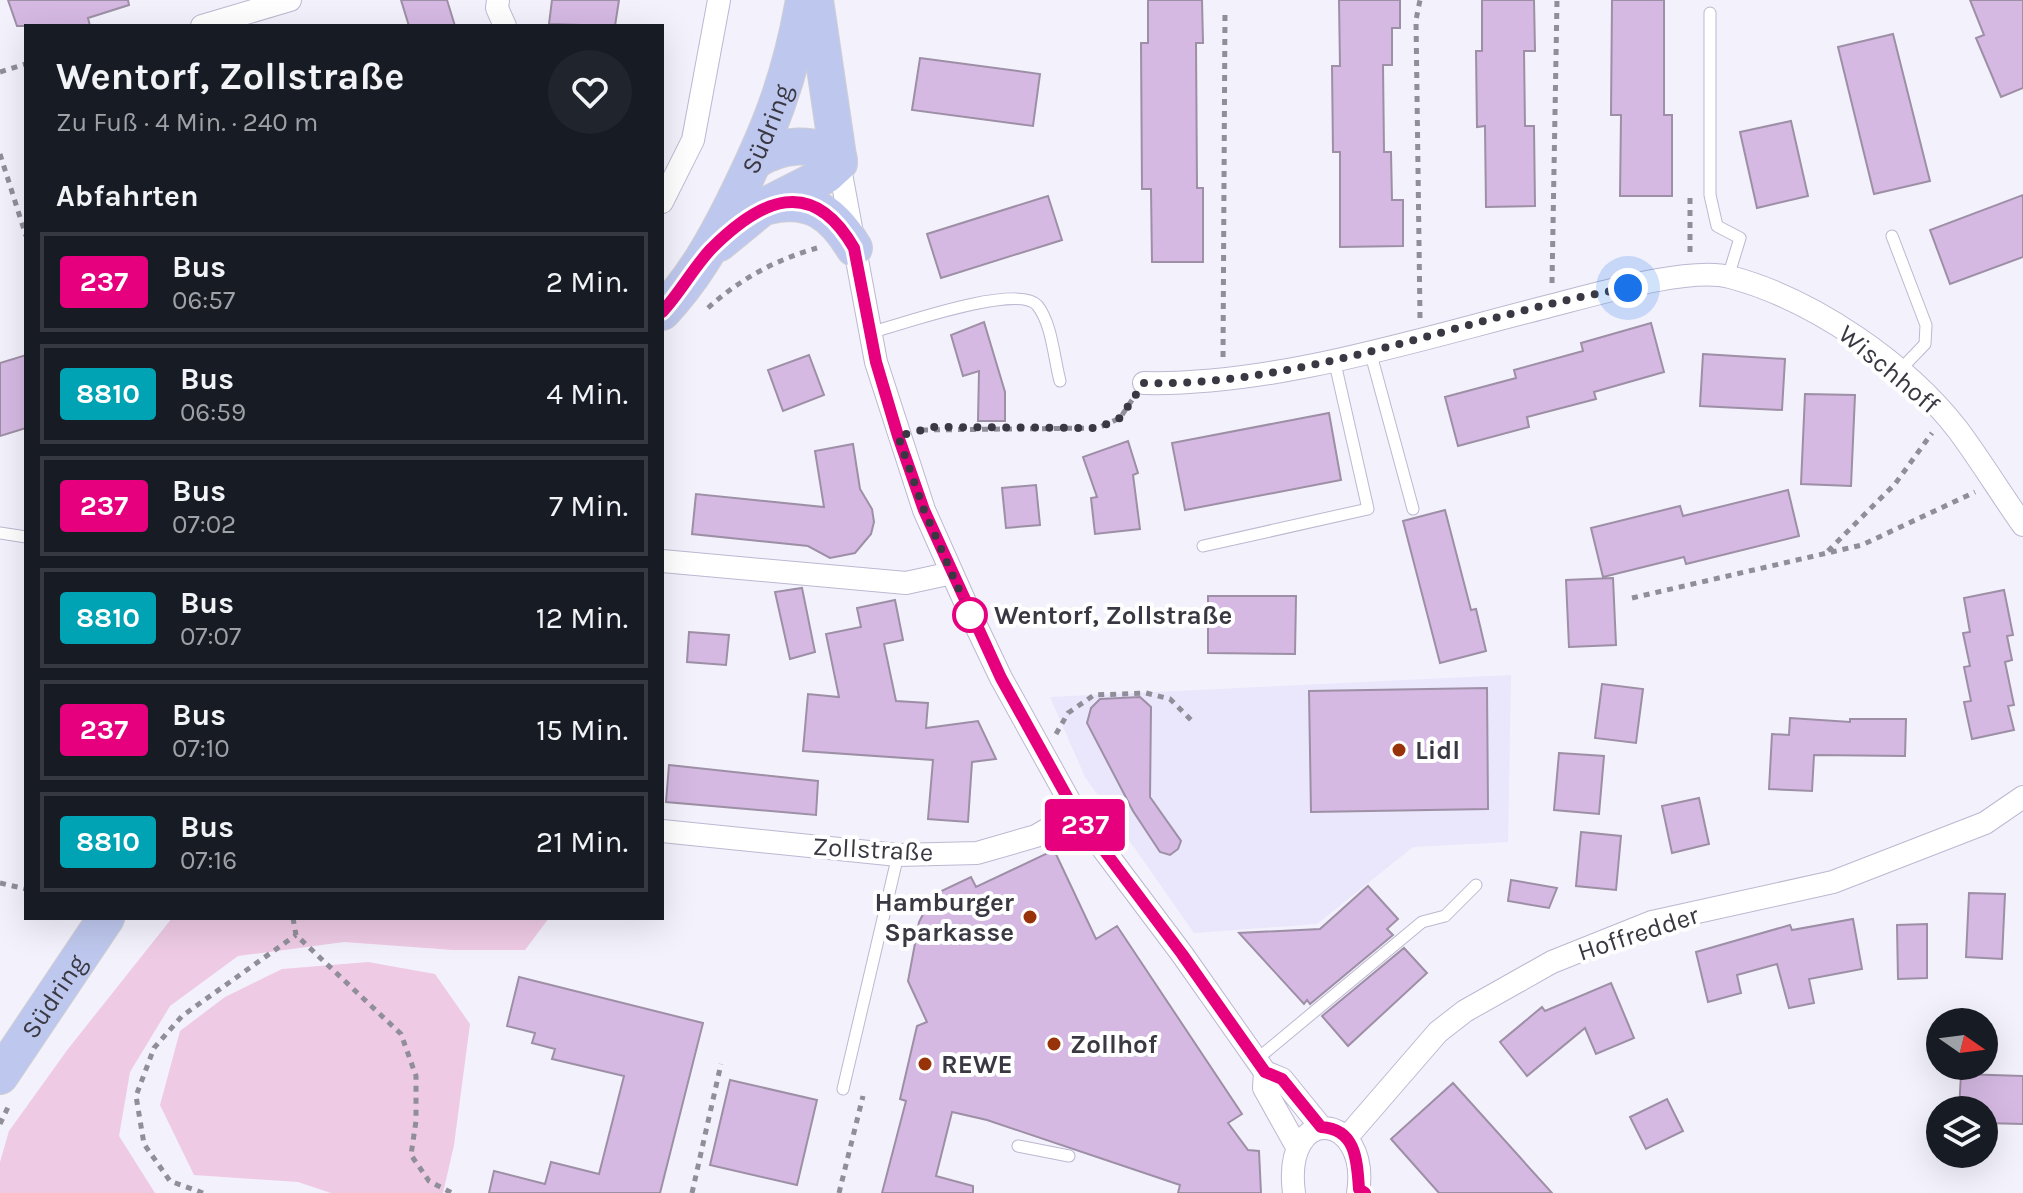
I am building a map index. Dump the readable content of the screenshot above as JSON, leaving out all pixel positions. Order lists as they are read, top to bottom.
{
  "streets": {
    "main road": ["Südring"],
    "street": ["Wischhoff", "Zollstraße", "Hoffredder"]
  },
  "places": [
    "Wentorf, Zollstraße",
    "Lidl",
    "Hamburger Sparkasse",
    "Zollhof",
    "REWE"
  ],
  "lines": ["bus line 237"],
  "north": "right",
  "page": {
    "on_map": "237",
    "heading": [
      ["Wentorf, Zollstraße", "Zu Fuß · 4 Min. · 240 m"],
      "Abfahrten"
    ],
    "list": [
      {
        "mark": "237",
        "name": "Bus",
        "note": "06:57",
        "value": "2 Min."
      },
      {
        "mark": "8810",
        "name": "Bus",
        "note": "06:59",
        "value": "4 Min."
      },
      {
        "mark": "237",
        "name": "Bus",
        "note": "07:02",
        "value": "7 Min."
      },
      {
        "mark": "8810",
        "name": "Bus",
        "note": "07:07",
        "value": "12 Min."
      },
      {
        "mark": "237",
        "name": "Bus",
        "note": "07:10",
        "value": "15 Min."
      },
      {
        "mark": "8810",
        "name": "Bus",
        "note": "07:16",
        "value": "21 Min."
      }
    ]
  }
}
